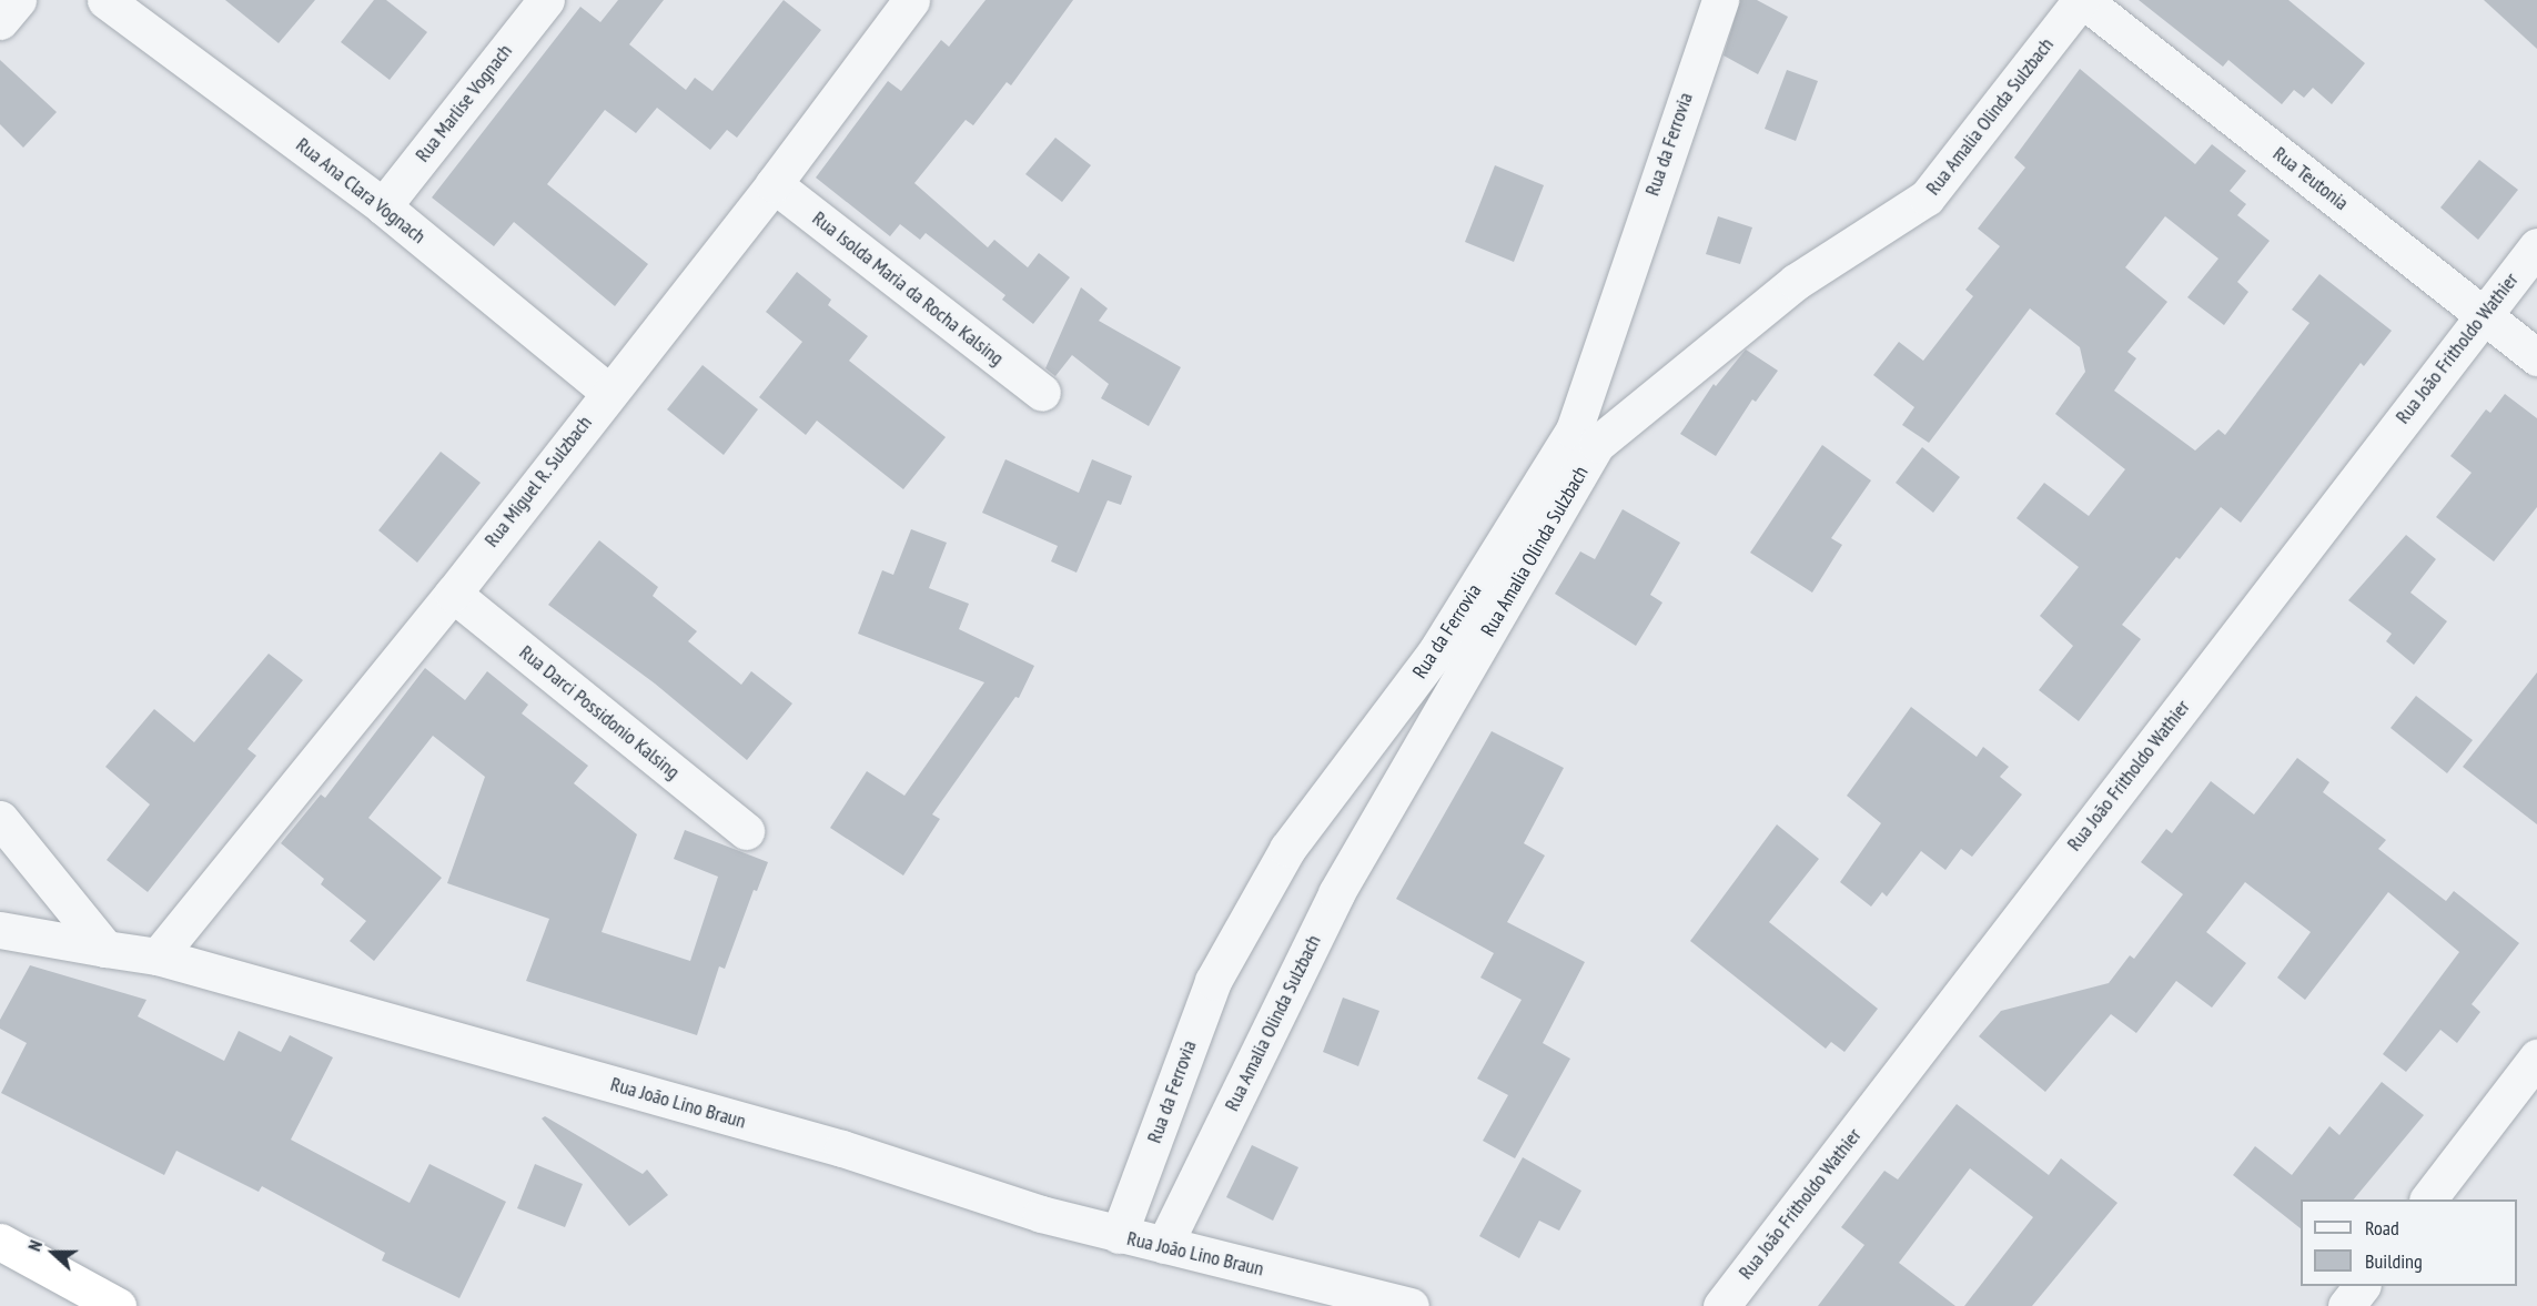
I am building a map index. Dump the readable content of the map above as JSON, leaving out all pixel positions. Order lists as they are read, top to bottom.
{
  "streets": {
    "street": [
      "Rua Marlise Vognach",
      "Rua Amalia Olinda Sulzbach",
      "Rua da Ferrovia",
      "Rua Teutonia",
      "Rua Ana Clara Vognach",
      "Rua Isolda Maria da Rocha Kalsing",
      "Rua João Fritholdo Wathier",
      "Rua Miguel R. Sulzbach",
      "Rua Darci Possidonio Kalsing",
      "Rua João Lino Braun"
    ]
  },
  "crossings": [
    ["Rua Marlise Vognach", "Rua Ana Clara Vognach"],
    ["Rua Amalia Olinda Sulzbach", "Rua da Ferrovia"],
    ["Rua Amalia Olinda Sulzbach", "Rua Teutonia"],
    ["Rua Amalia Olinda Sulzbach", "Rua João Lino Braun"],
    ["Rua da Ferrovia", "Rua João Lino Braun"],
    ["Rua Teutonia", "Rua João Fritholdo Wathier"],
    ["Rua Ana Clara Vognach", "Rua Miguel R. Sulzbach"],
    ["Rua Isolda Maria da Rocha Kalsing", "Rua Miguel R. Sulzbach"],
    ["Rua Miguel R. Sulzbach", "Rua Darci Possidonio Kalsing"],
    ["Rua Miguel R. Sulzbach", "Rua João Lino Braun"]
  ],
  "legend": ["Road", "Building"],
  "north": "left"
}
